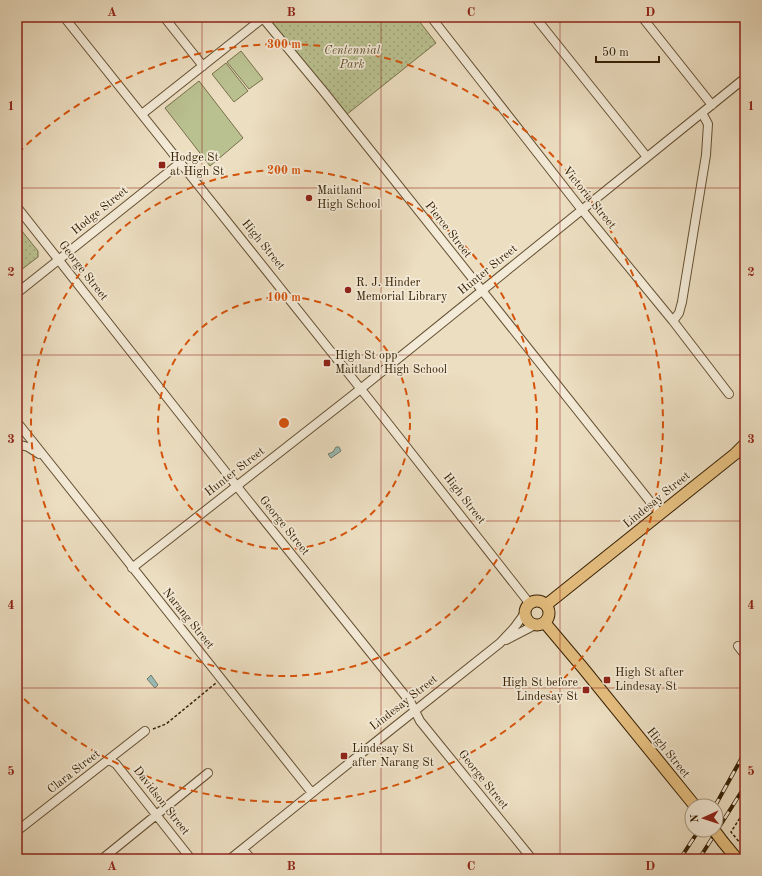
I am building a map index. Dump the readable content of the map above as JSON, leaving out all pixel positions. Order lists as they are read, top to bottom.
{
  "streets": {
    "main road": ["High Street", "Lindesay Street"],
    "street": [
      "Victoria Street",
      "Hodge Street",
      "Pierce Street",
      "Hunter Street",
      "George Street",
      "Narang Street",
      "Clara Street",
      "Davidson Street"
    ]
  },
  "crossings": [
    ["Victoria Street", "Hunter Street"],
    ["Hodge Street", "High Street"],
    ["Hodge Street", "George Street"],
    ["Pierce Street", "Hunter Street"],
    ["Pierce Street", "Lindesay Street"],
    ["High Street", "Hunter Street"],
    ["High Street", "Lindesay Street"],
    ["Hunter Street", "George Street"],
    ["Hunter Street", "Narang Street"],
    ["George Street", "Lindesay Street"],
    ["Lindesay Street", "Narang Street"],
    ["Clara Street", "Davidson Street"]
  ],
  "parks": ["Centennial Park"],
  "places": {
    "transit": [
      "Hodge St at High St",
      "High St opp Maitland High School",
      "High St after Lindesay St",
      "High St before Lindesay St",
      "Lindesay St after Narang St"
    ],
    "other": ["Maitland High School", "R. J. Hinder Memorial Library"]
  },
  "scale_bar": "50 m",
  "north": "left",
  "grid": {
    "columns": [
      "A",
      "B",
      "C",
      "D"
    ],
    "rows": [
      "1",
      "2",
      "3",
      "4",
      "5"
    ]
  },
  "rings": ["300 m", "200 m", "100 m"]
}
